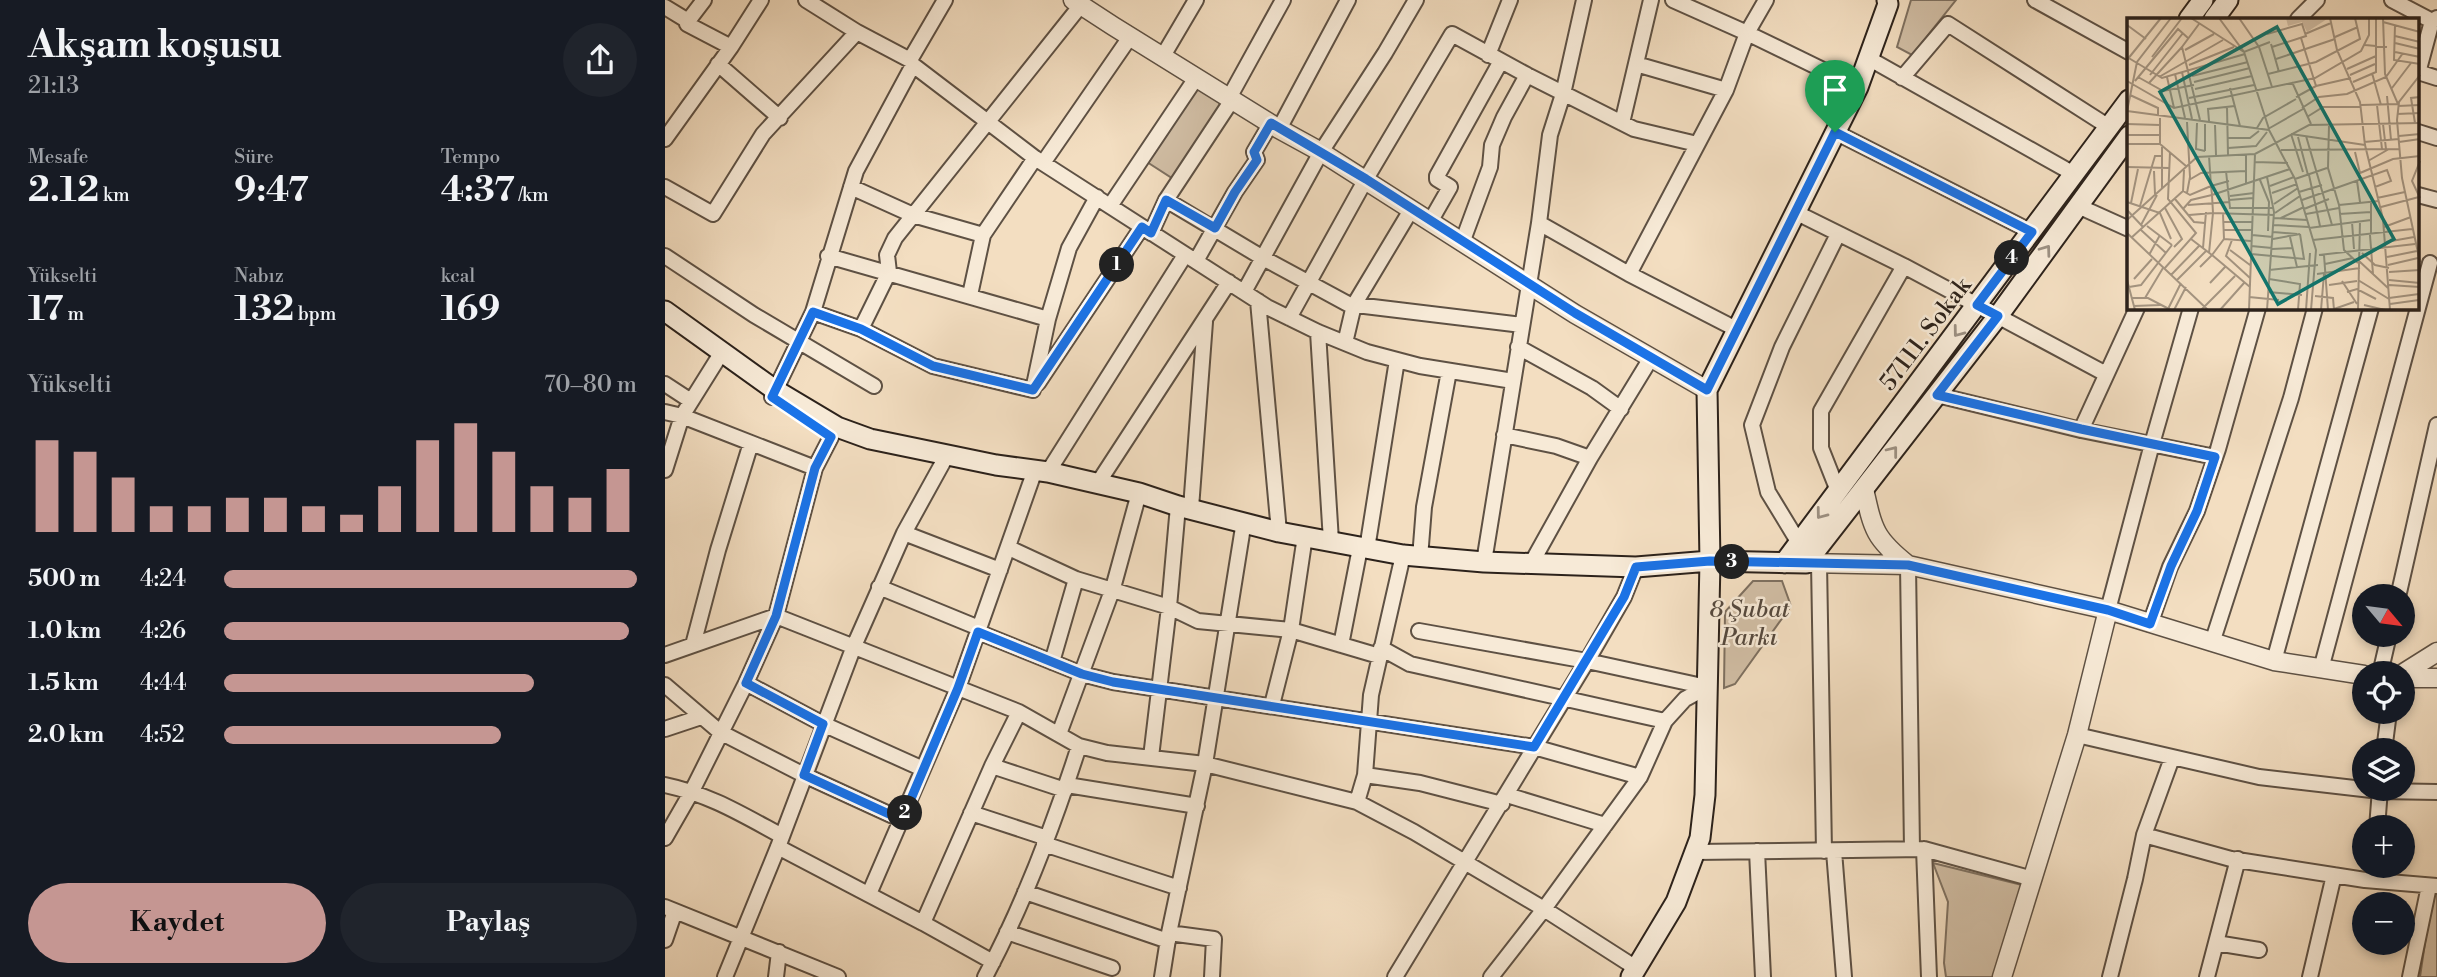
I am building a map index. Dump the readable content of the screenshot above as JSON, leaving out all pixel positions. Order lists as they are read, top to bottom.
{
  "streets": {
    "main road": ["57111. Sokak"]
  },
  "parks": ["8 Şubat Parkı"],
  "north": "bottom right",
  "page": {
    "heading": ["Akşam koşusu", "21:13"],
    "stats": [
      ["Mesafe", "2.12 km"],
      ["Süre", "9:47"],
      ["Tempo", "4:37 /km"],
      ["Yükselti", "17 m"],
      ["Nabız", "132 bpm"],
      ["kcal", "169"]
    ],
    "pins": [
      "4",
      "1",
      "3",
      "2"
    ],
    "chart": ["Yükselti", "70–80 m"],
    "list": [
      {
        "name": "500 m",
        "note": "4:24"
      },
      {
        "name": "1.0 km",
        "note": "4:26"
      },
      {
        "name": "1.5 km",
        "note": "4:44"
      },
      {
        "name": "2.0 km",
        "note": "4:52"
      }
    ],
    "map_buttons": ["+", "−"],
    "buttons": ["Kaydet", "Paylaş"]
  }
}
